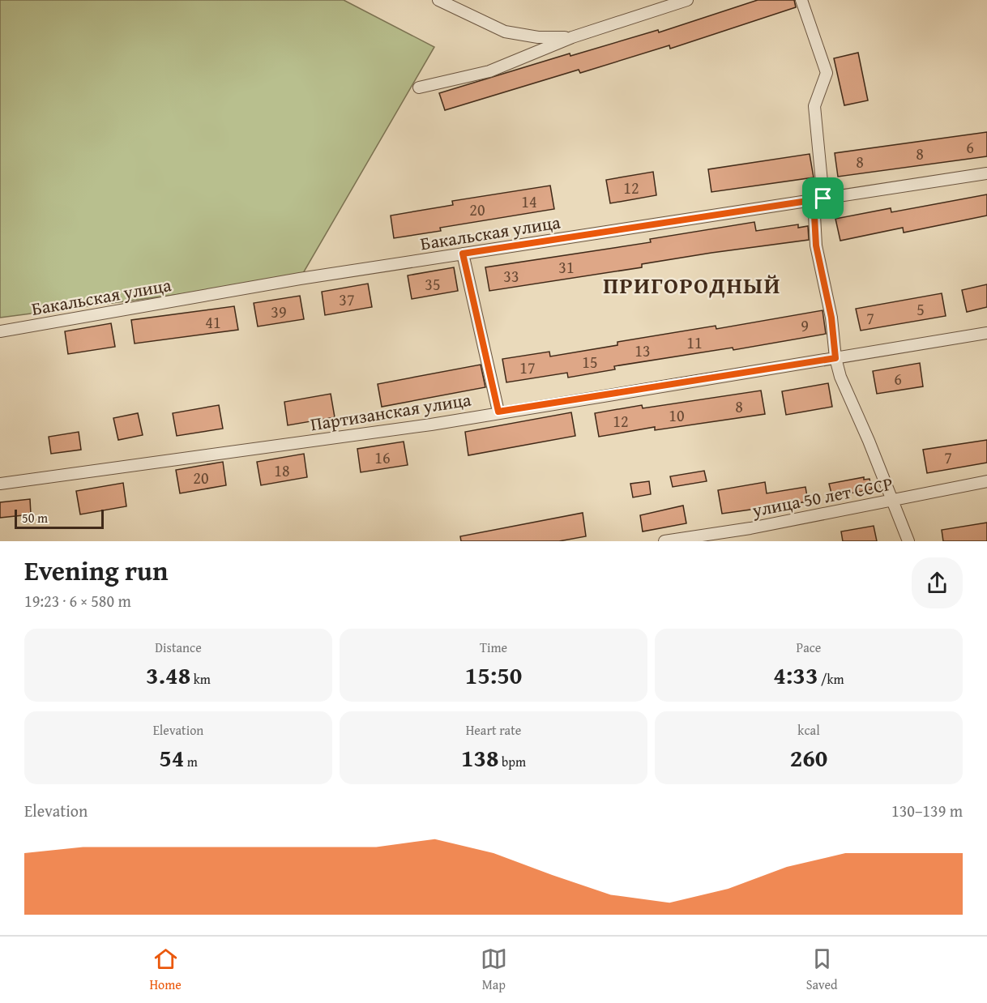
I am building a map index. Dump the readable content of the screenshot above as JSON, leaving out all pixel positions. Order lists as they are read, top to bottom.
{
  "streets": {
    "street": ["Бакальская улица", "Партизанская улица", "улица 50 лет СССР"]
  },
  "districts": ["ПРИГОРОДНЫЙ"],
  "house_numbers": [
    "6",
    "8",
    "8",
    "12",
    "14",
    "20",
    "31",
    "33",
    "35",
    "37",
    "5",
    "39",
    "7",
    "41",
    "9",
    "11",
    "13",
    "15",
    "17",
    "6",
    "8",
    "10",
    "12",
    "16",
    "7",
    "18",
    "20"
  ],
  "scale_bar": "50 m",
  "page": {
    "scale": "50 m",
    "heading": ["Evening run", "19:23 · 6 × 580 m"],
    "stats": [
      ["Distance", "3.48 km"],
      ["Time", "15:50"],
      ["Pace", "4:33 /km"],
      ["Elevation", "54 m"],
      ["Heart rate", "138 bpm"],
      ["kcal", "260"]
    ],
    "chart": ["Elevation", "130–139 m"],
    "tabs": ["Home", "Map", "Saved"]
  }
}
